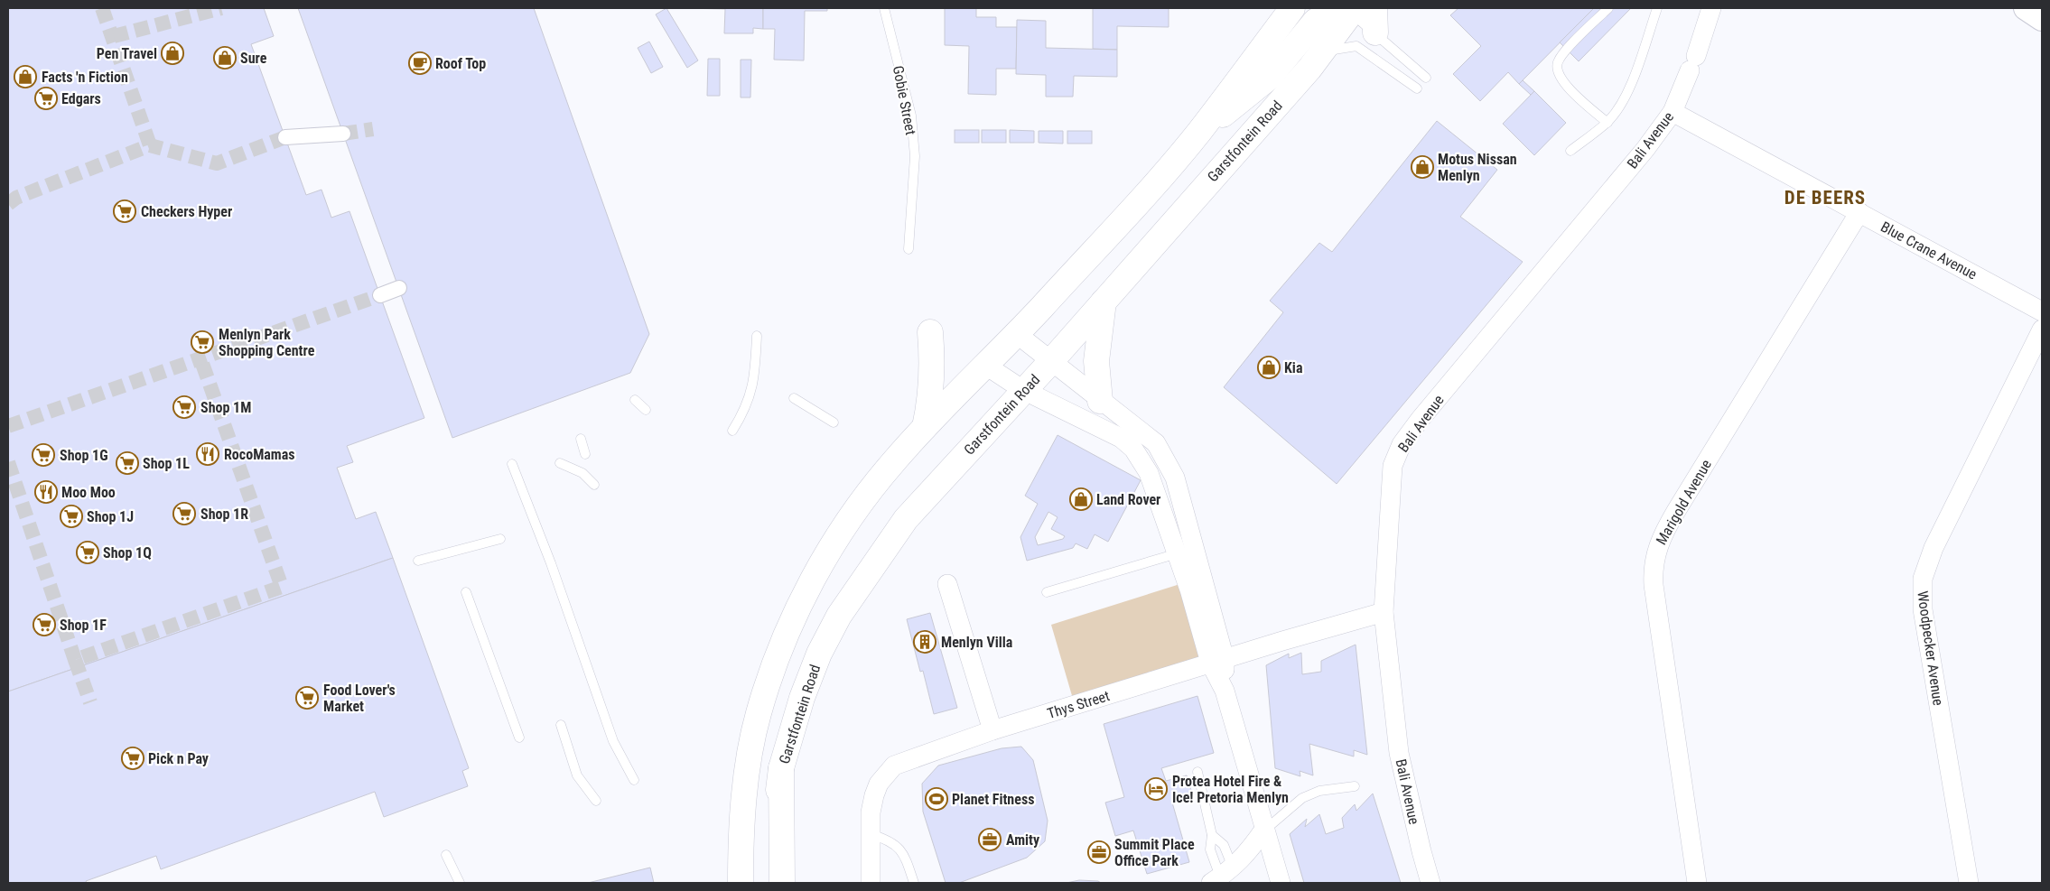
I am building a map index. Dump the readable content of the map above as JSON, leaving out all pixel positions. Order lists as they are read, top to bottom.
{
  "streets": {
    "main road": ["Garstfontein Road"],
    "street": [
      "Bali Avenue",
      "Blue Crane Avenue",
      "Marigold Avenue",
      "Woodpecker Avenue",
      "Thys Street"
    ],
    "lane": ["Gobie Street"]
  },
  "crossings": [
    ["Bali Avenue", "Blue Crane Avenue"],
    ["Bali Avenue", "Thys Street"],
    ["Blue Crane Avenue", "Marigold Avenue"]
  ],
  "districts": ["DE BEERS"],
  "places": {
    "shop": [
      "Pen Travel",
      "Sure",
      "Facts 'n Fiction",
      "Motus Nissan Menlyn",
      "Kia",
      "Land Rover"
    ],
    "cafe": ["Roof Top"],
    "supermarket": [
      "Edgars",
      "Checkers Hyper",
      "Menlyn Park Shopping Centre",
      "Shop 1M",
      "Shop 1G",
      "Shop 1L",
      "Shop 1R",
      "Shop 1J",
      "Shop 1Q",
      "Shop 1F",
      "Food Lover's Market",
      "Pick n Pay"
    ],
    "restaurant": ["RocoMamas", "Moo Moo"],
    "building": ["Menlyn Villa"],
    "hotel": ["Protea Hotel Fire & Ice! Pretoria Menlyn"],
    "sports": ["Planet Fitness"],
    "office": ["Amity", "Summit Place Office Park"]
  }
}
